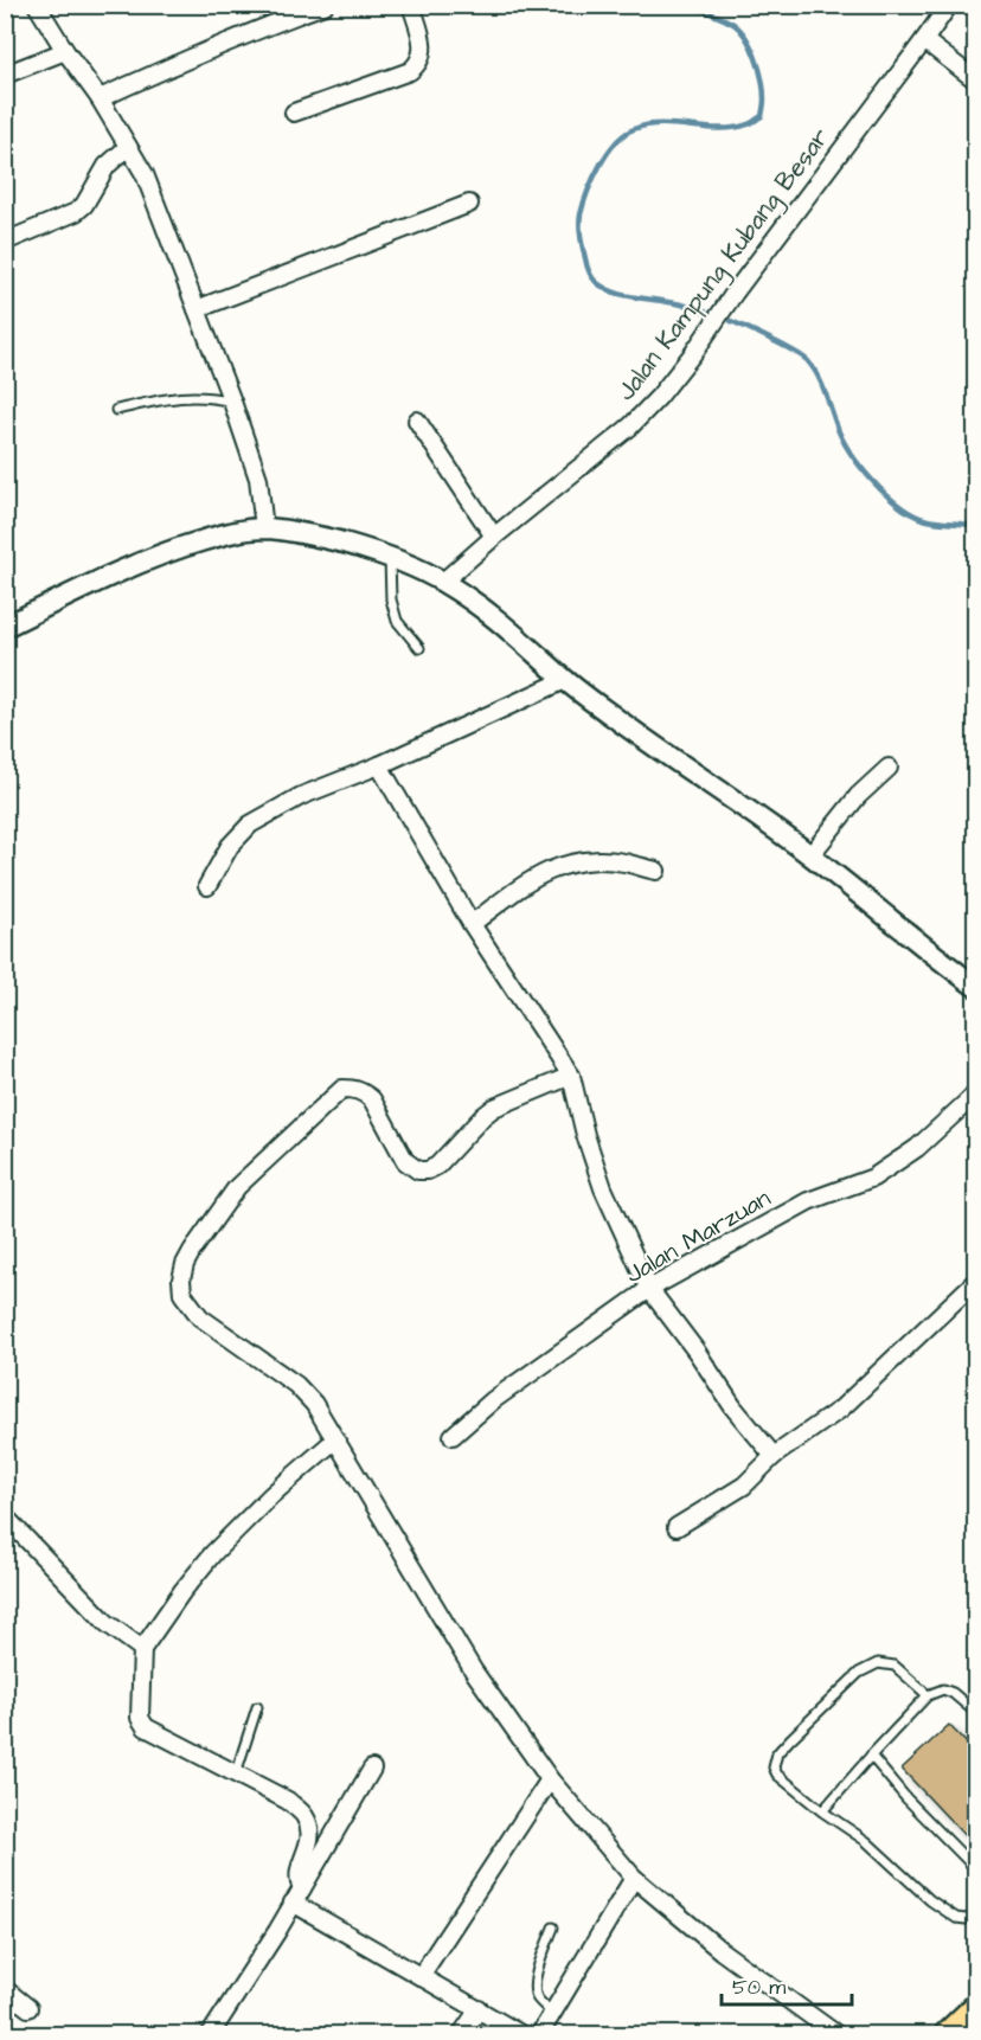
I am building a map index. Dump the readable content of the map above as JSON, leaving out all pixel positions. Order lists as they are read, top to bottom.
{
  "streets": {
    "street": ["Jalan Kampung Kubang Besar", "Jalan Marzuan"]
  },
  "scale_bar": "50 m"
}
